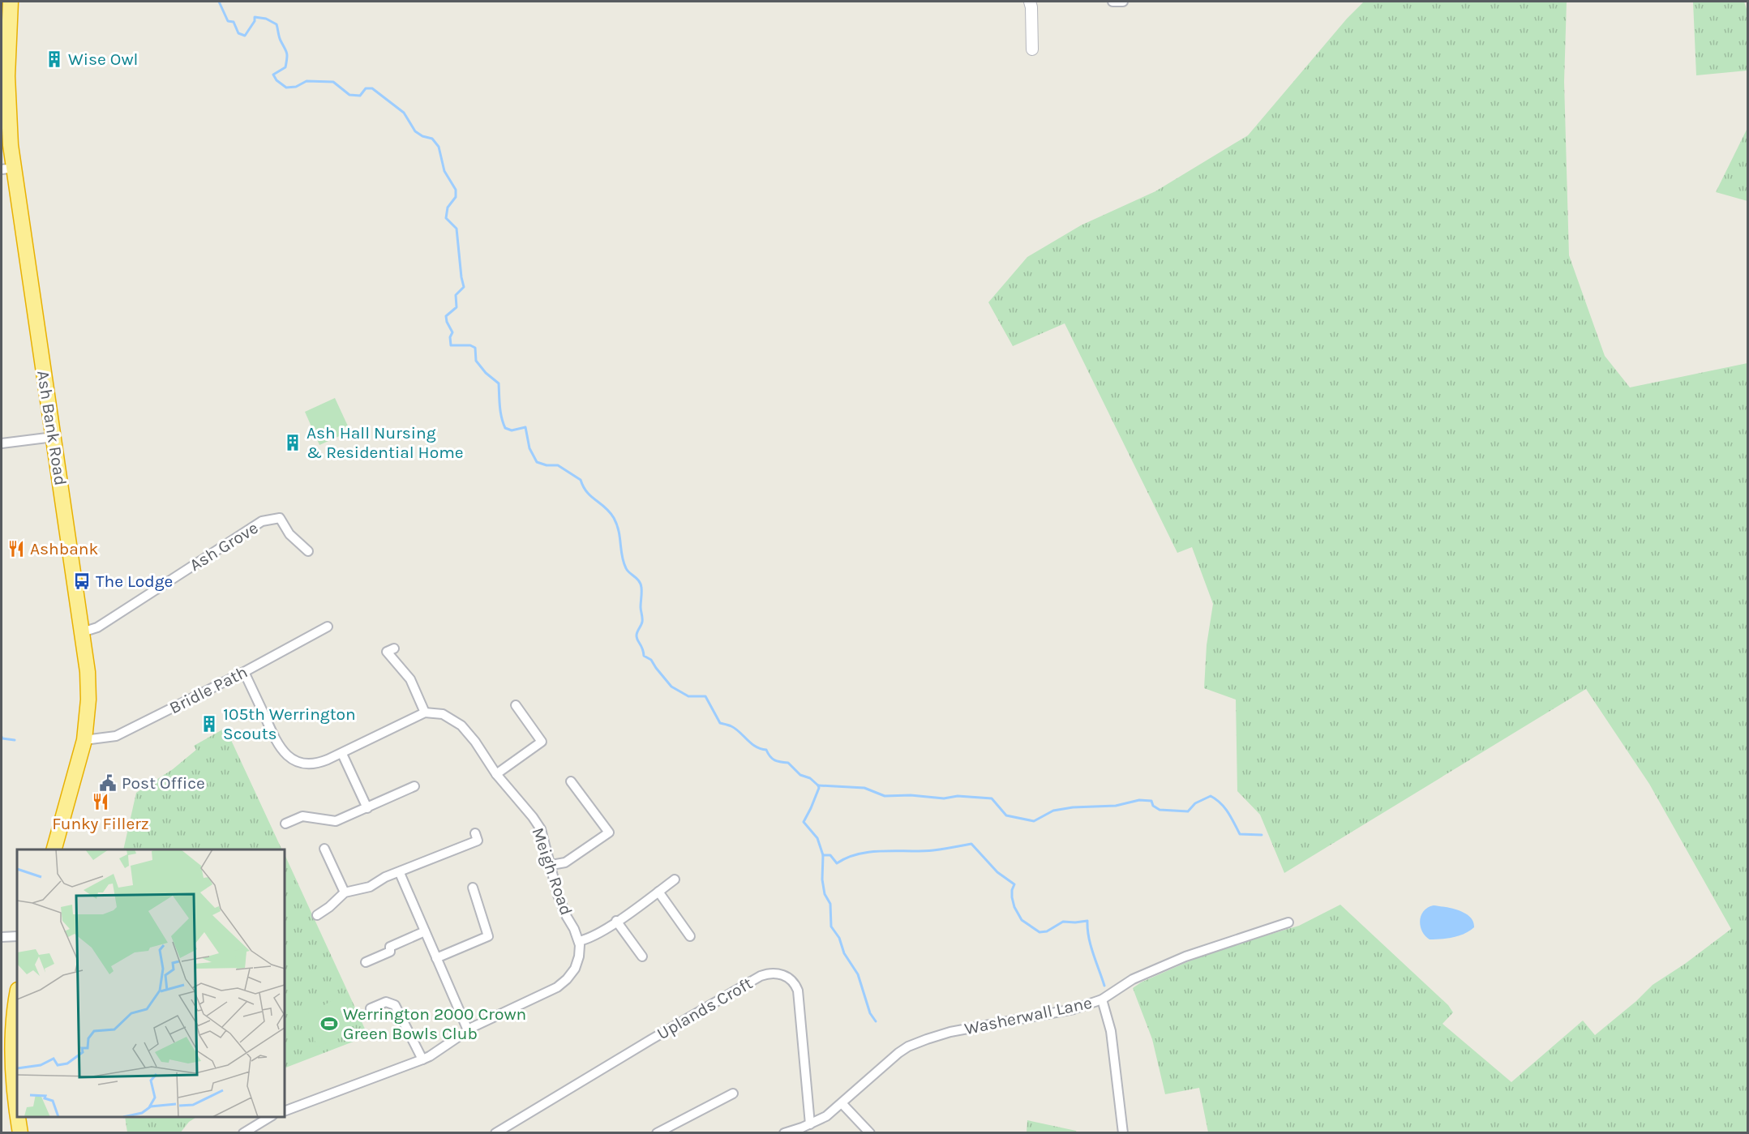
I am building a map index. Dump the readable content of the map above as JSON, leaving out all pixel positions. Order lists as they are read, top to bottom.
{
  "streets": {
    "highway": ["Ash Bank Road"],
    "street": [
      "Ash Grove",
      "Bridle Path",
      "Meigh Road",
      "Uplands Croft",
      "Washerwall Lane"
    ]
  },
  "crossings": [
    ["Ash Bank Road", "Ash Grove"],
    ["Ash Bank Road", "Bridle Path"],
    ["Uplands Croft", "Washerwall Lane"]
  ],
  "places": {
    "building": ["Wise Owl", "Ash Hall Nursing & Residential Home", "105th Werrington Scouts"],
    "restaurant": ["Ashbank", "Funky Fillerz"],
    "bus stop": ["The Lodge"],
    "public building": ["Post Office"],
    "sports": ["Werrington 2000 Crown Green Bowls Club"]
  }
}
